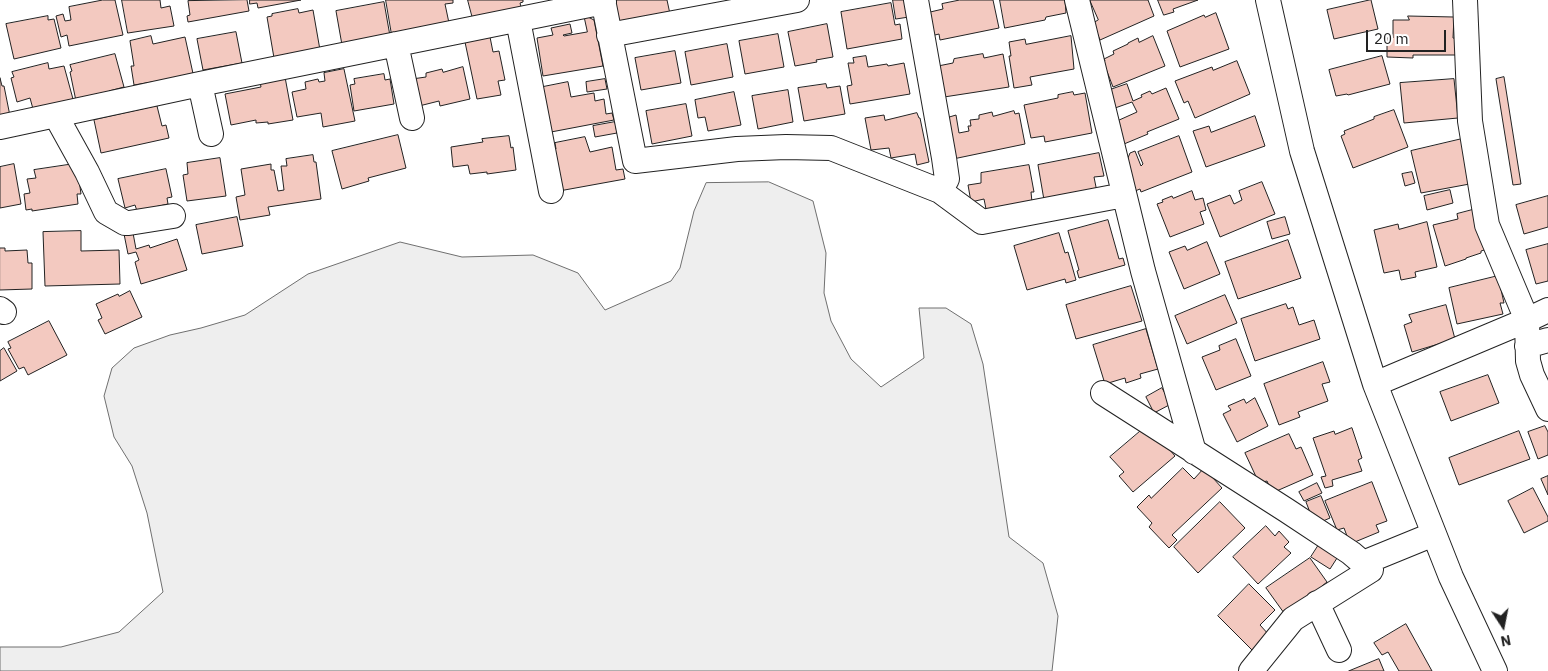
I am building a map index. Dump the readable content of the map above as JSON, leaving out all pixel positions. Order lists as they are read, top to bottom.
{
  "scale_bar": "20 m",
  "north": "bottom"
}
